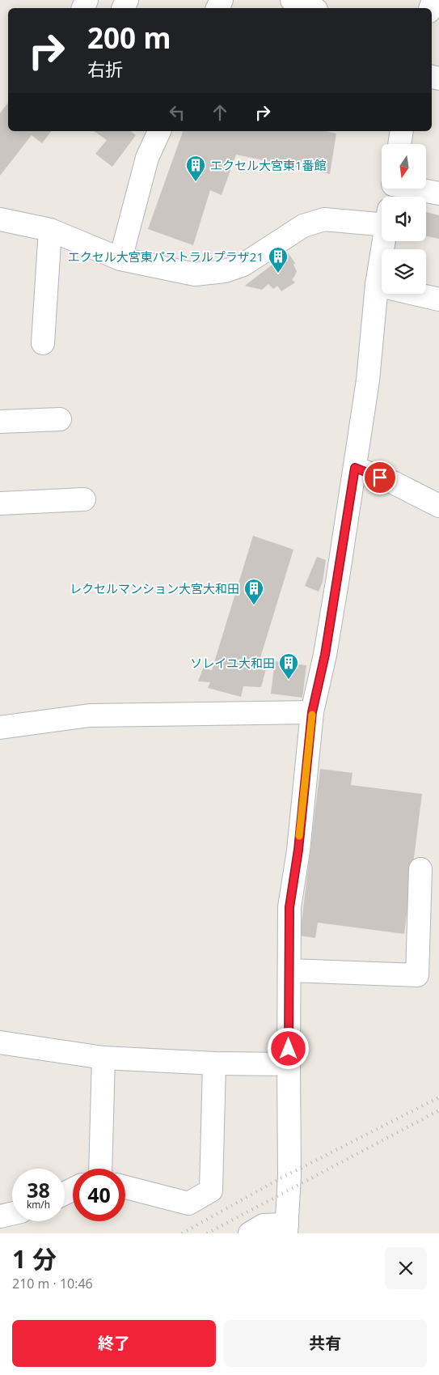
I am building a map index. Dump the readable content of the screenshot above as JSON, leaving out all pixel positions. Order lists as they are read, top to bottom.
{
  "places": {
    "building": [
      "エクセル大宮東1番館",
      "エクセル大宮東パストラルプラザ21",
      "レクセルマンション大宮大和田",
      "ソレイユ大和田"
    ]
  },
  "north": "bottom",
  "page": {
    "turn": ["200 m", "右折"],
    "speed": "38 km/h",
    "limit": "40",
    "heading": ["1 分", "210 m · 10:46"],
    "buttons": ["終了", "共有"]
  }
}
